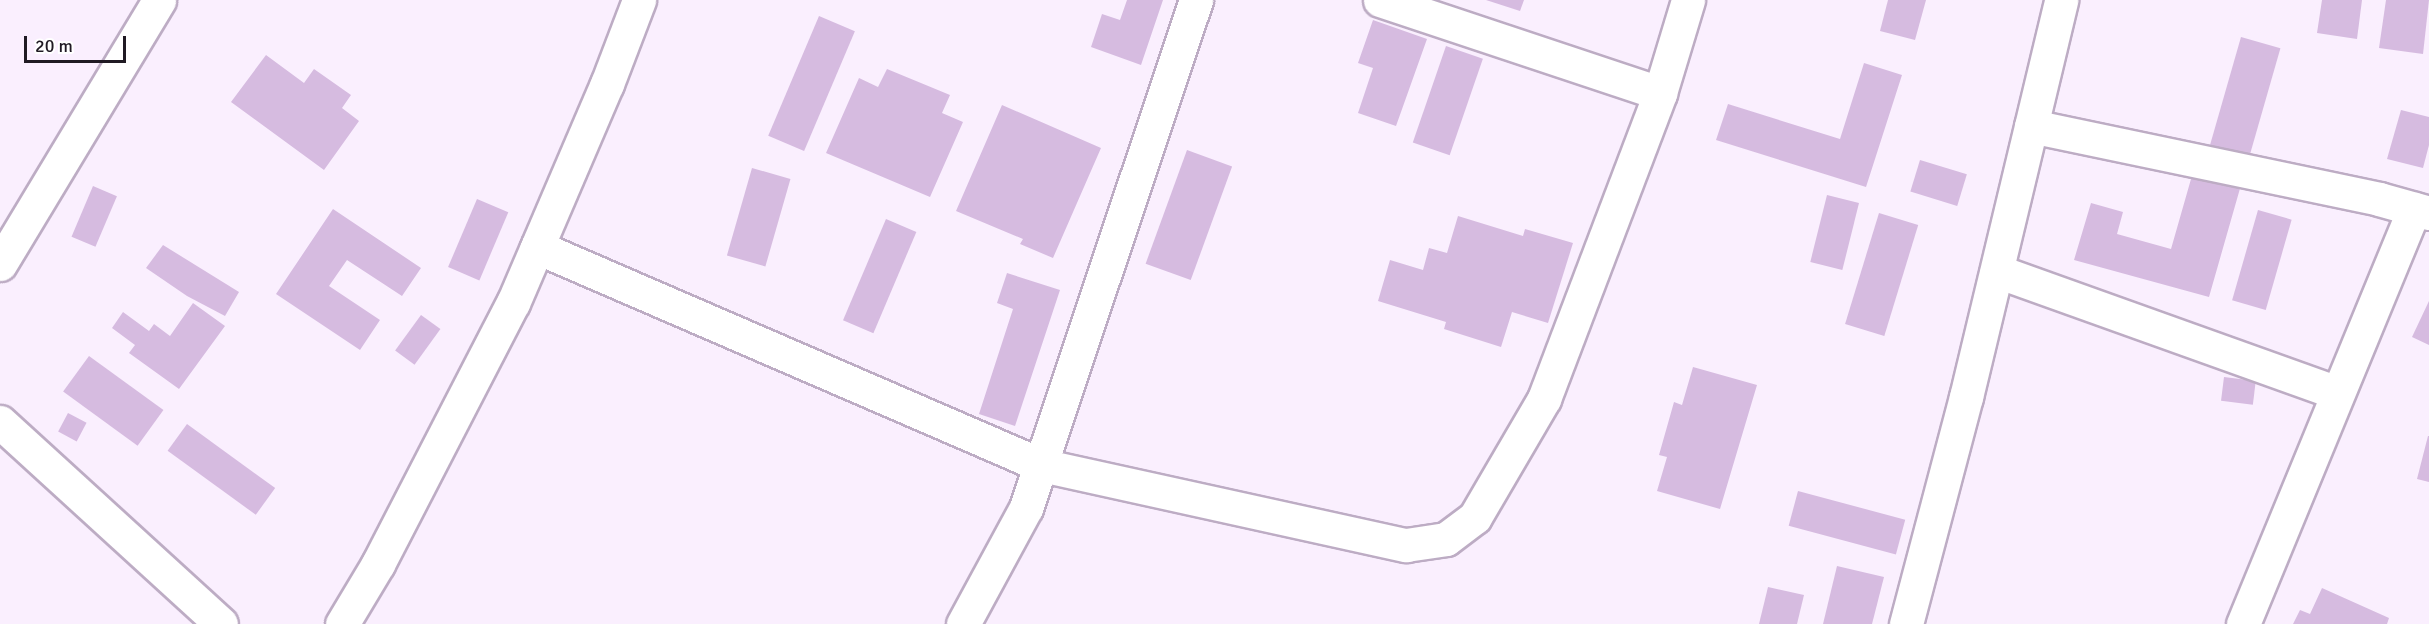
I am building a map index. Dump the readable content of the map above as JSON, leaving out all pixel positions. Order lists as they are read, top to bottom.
{
  "scale_bar": "20 m"
}
